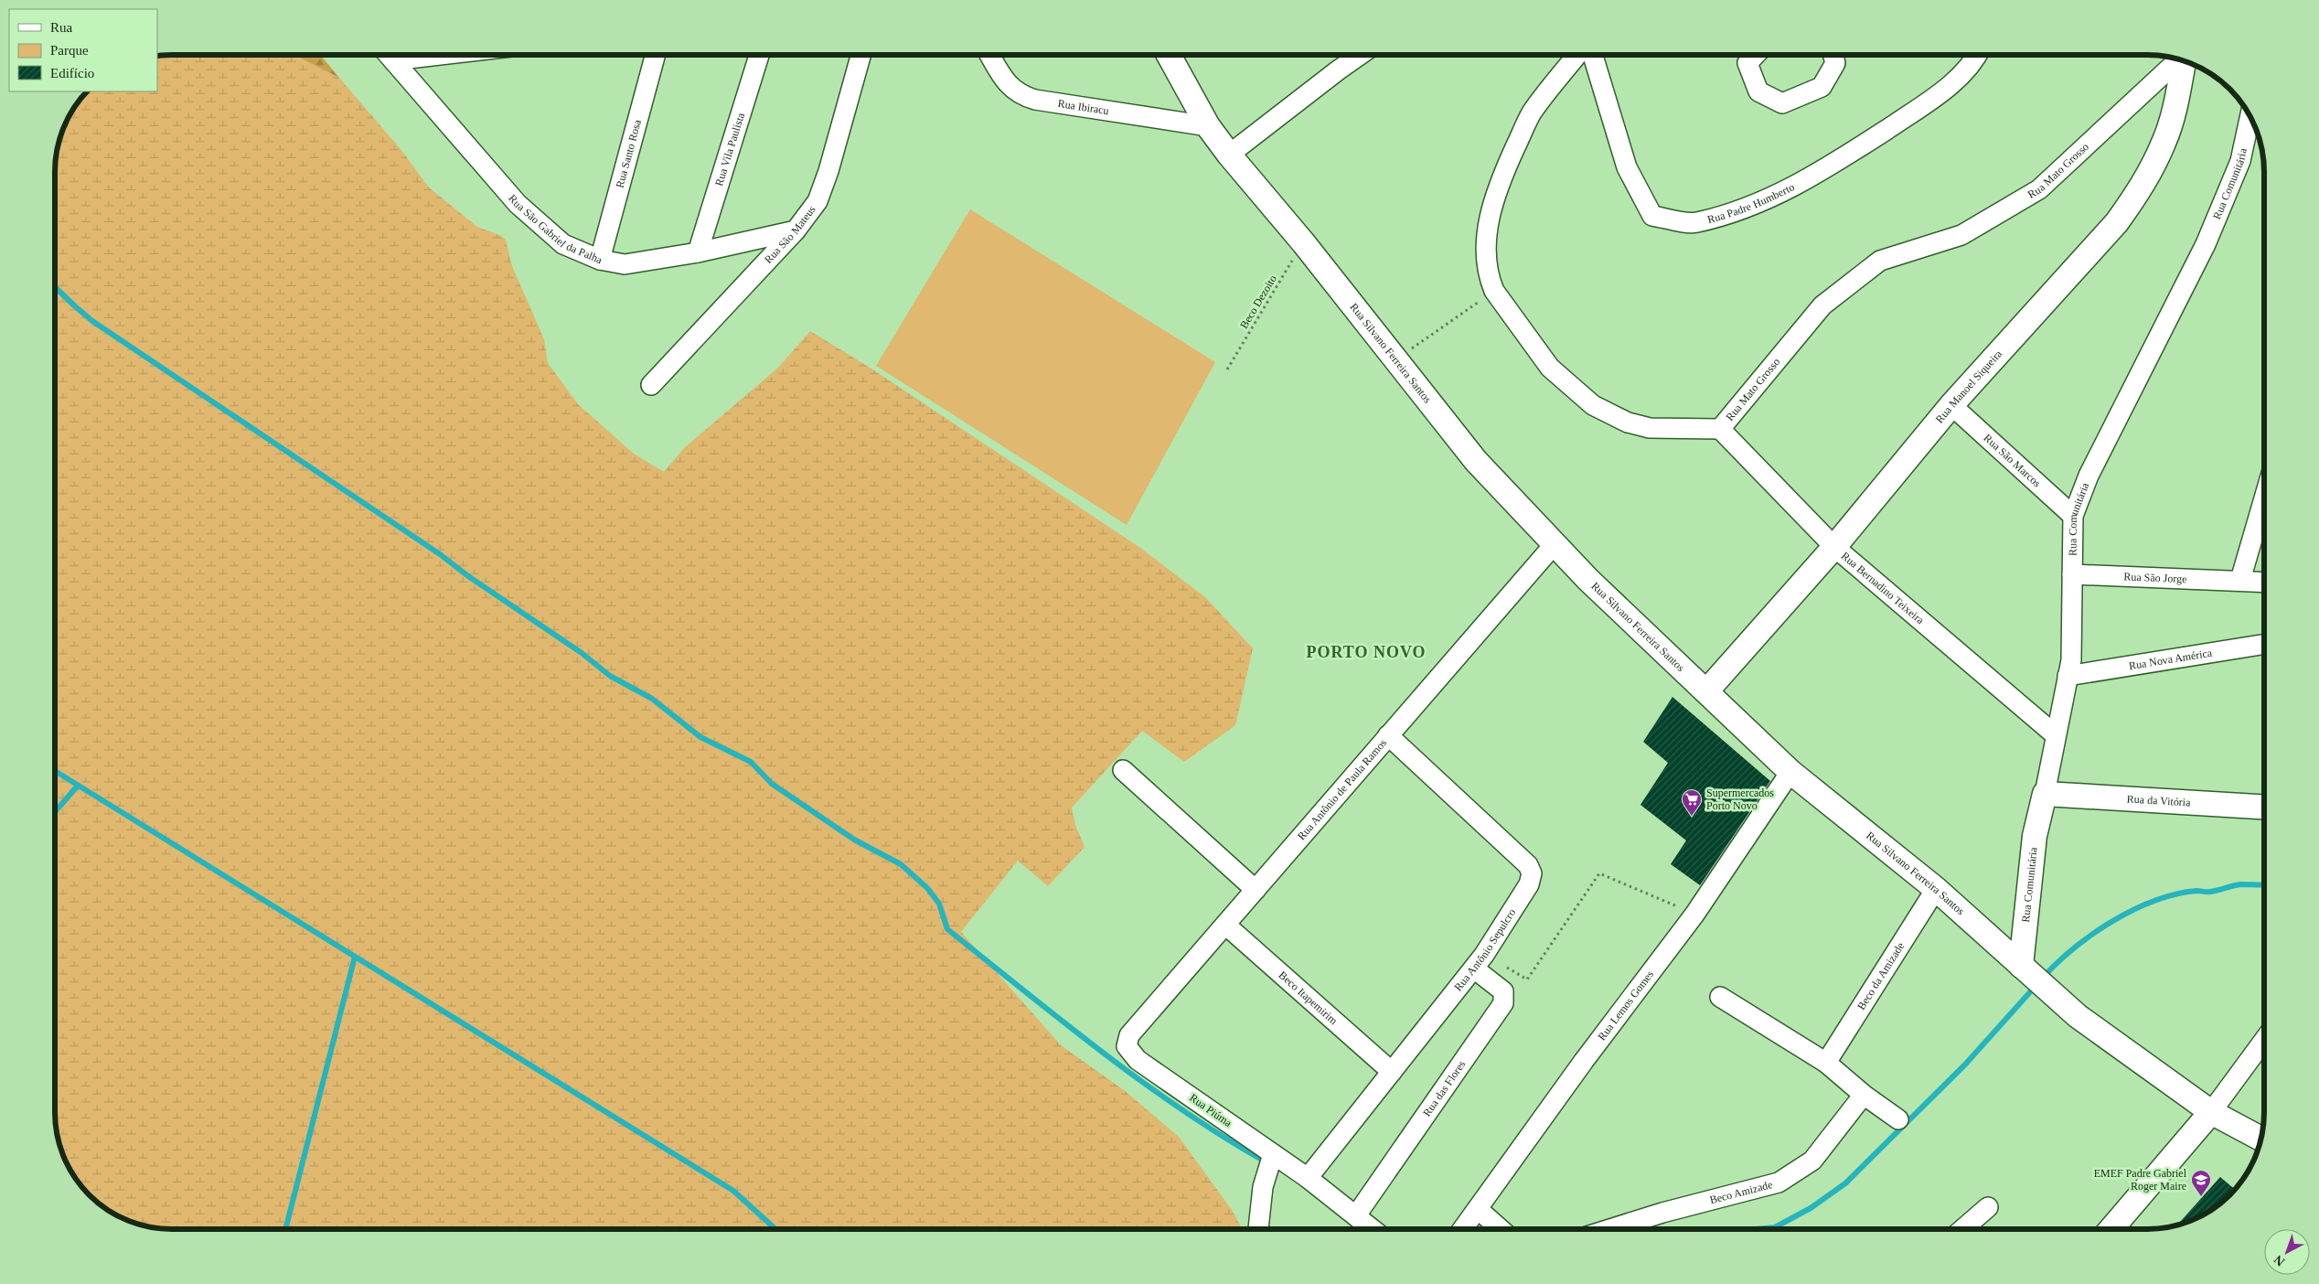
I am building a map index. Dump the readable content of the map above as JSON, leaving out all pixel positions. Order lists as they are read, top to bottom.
{
  "streets": {
    "street": [
      "Rua Ibiracu",
      "Rua Vila Paulista",
      "Rua Santo Rosa",
      "Rua Mato Grosso",
      "Rua Comunitária",
      "Rua Padre Humberto",
      "Rua São Gabriel da Palha",
      "Rua São Mateus",
      "Rua Silvano Ferreira Santos",
      "Rua Manoel Siqueira",
      "Rua São Marcos",
      "Rua São Jorge",
      "Rua Bernadino Teixeira",
      "Rua Nova América",
      "Rua Antônio de Paula Ramos",
      "Rua da Vitória",
      "Rua Antônio Sepulcro",
      "Beco da Amizade",
      "Beco Itapemirim",
      "Rua Lemos Gomes",
      "Rua das Flores",
      "Rua Piúma",
      "Beco Amizade"
    ],
    "path": ["Beco Dezoito"]
  },
  "crossings": [
    ["Rua Ibiracu", "Rua Silvano Ferreira Santos"],
    ["Rua Vila Paulista", "Rua São Gabriel da Palha"],
    ["Rua Santo Rosa", "Rua São Gabriel da Palha"],
    ["Rua Mato Grosso", "Rua Bernadino Teixeira"],
    ["Rua Comunitária", "Rua Silvano Ferreira Santos"],
    ["Rua Comunitária", "Rua São Marcos"],
    ["Rua Comunitária", "Rua São Jorge"],
    ["Rua Comunitária", "Rua Bernadino Teixeira"],
    ["Rua Comunitária", "Rua Nova América"],
    ["Rua Comunitária", "Rua da Vitória"],
    ["Rua São Gabriel da Palha", "Rua São Mateus"],
    ["Beco Dezoito", "Rua Silvano Ferreira Santos"],
    ["Rua Silvano Ferreira Santos", "Rua Manoel Siqueira"],
    ["Rua Silvano Ferreira Santos", "Rua Antônio de Paula Ramos"],
    ["Rua Silvano Ferreira Santos", "Beco da Amizade"],
    ["Rua Silvano Ferreira Santos", "Rua Lemos Gomes"],
    ["Rua Manoel Siqueira", "Rua São Marcos"],
    ["Rua Manoel Siqueira", "Rua Bernadino Teixeira"],
    ["Rua Antônio de Paula Ramos", "Rua Antônio Sepulcro"],
    ["Rua Antônio de Paula Ramos", "Beco Itapemirim"],
    ["Rua Antônio de Paula Ramos", "Rua Piúma"],
    ["Rua Antônio Sepulcro", "Beco Itapemirim"],
    ["Rua Antônio Sepulcro", "Rua das Flores"],
    ["Rua Antônio Sepulcro", "Rua Piúma"],
    ["Rua das Flores", "Rua Piúma"]
  ],
  "districts": ["PORTO NOVO"],
  "places": {
    "supermarket": ["Supermercados Porto Novo"],
    "school or university": ["EMEF Padre Gabriel Roger Maire"]
  },
  "legend": ["Rua", "Parque", "Edifício"],
  "north": "bottom left"
}
